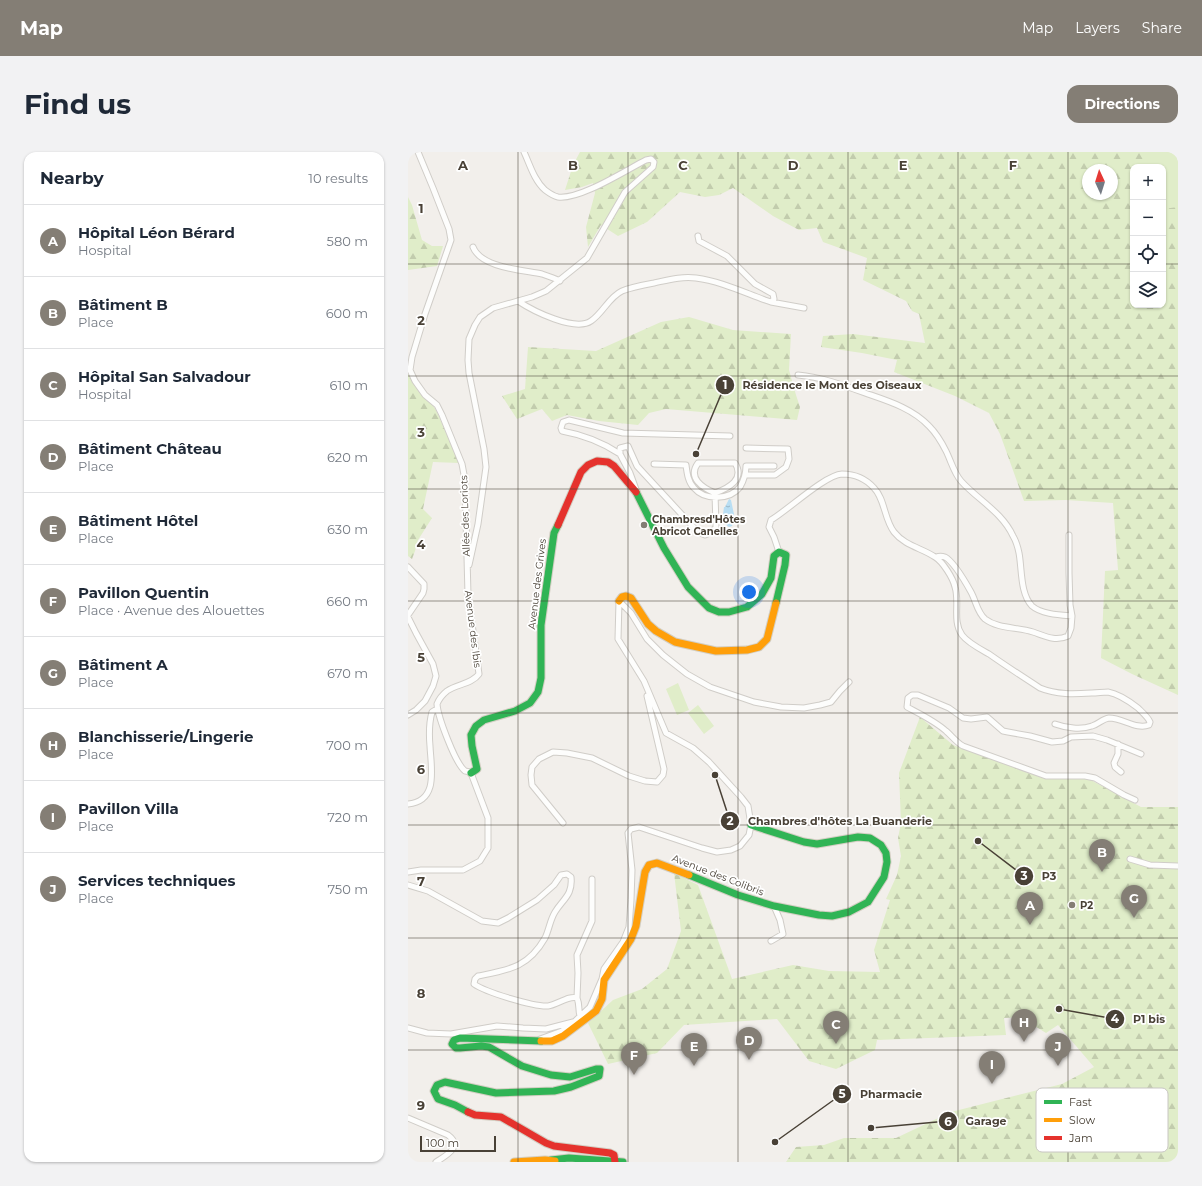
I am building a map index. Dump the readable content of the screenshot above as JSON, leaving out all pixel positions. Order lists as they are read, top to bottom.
{
  "streets": {
    "street": [
      "Allée des Loriots",
      "Avenue des Grives",
      "Avenue des Ibis",
      "Avenue des Colibris"
    ]
  },
  "crossings": [
    ["Allée des Loriots", "Avenue des Ibis"]
  ],
  "places": [
    "Résidence le Mont des Oiseaux",
    "Chambresd'Hôtes Abricot Canelles",
    "Chambres d'hôtes La Buanderie",
    "P3",
    "P2",
    "P1 bis",
    "Garage",
    "Pharmacie"
  ],
  "legend": ["Fast", "Slow", "Jam"],
  "scale_bar": "100 m",
  "north": "top",
  "page": {
    "header": "Map",
    "nav": ["Map", "Layers", "Share"],
    "buttons": "Directions",
    "title": "Find us",
    "heading": ["Nearby", "10 results"],
    "map_buttons": ["+", "−"],
    "list": [
      {
        "mark": "A",
        "name": "Hôpital Léon Bérard",
        "note": "Hospital",
        "value": "580 m"
      },
      {
        "mark": "B",
        "name": "Bâtiment B",
        "note": "Place",
        "value": "600 m"
      },
      {
        "mark": "C",
        "name": "Hôpital San Salvadour",
        "note": "Hospital",
        "value": "610 m"
      },
      {
        "mark": "D",
        "name": "Bâtiment Château",
        "note": "Place",
        "value": "620 m"
      },
      {
        "mark": "E",
        "name": "Bâtiment Hôtel",
        "note": "Place",
        "value": "630 m"
      },
      {
        "mark": "F",
        "name": "Pavillon Quentin",
        "note": "Place · Avenue des Alouettes",
        "value": "660 m"
      },
      {
        "mark": "G",
        "name": "Bâtiment A",
        "note": "Place",
        "value": "670 m"
      },
      {
        "mark": "H",
        "name": "Blanchisserie/Lingerie",
        "note": "Place",
        "value": "700 m"
      },
      {
        "mark": "I",
        "name": "Pavillon Villa",
        "note": "Place",
        "value": "720 m"
      },
      {
        "mark": "J",
        "name": "Services techniques",
        "note": "Place",
        "value": "750 m"
      }
    ],
    "pins": [
      "B",
      "G",
      "A",
      "H",
      "C",
      "D",
      "E",
      "J",
      "F",
      "I"
    ],
    "scale": "100 m"
  },
  "grid": {
    "columns": [
      "A",
      "B",
      "C",
      "D",
      "E",
      "F"
    ],
    "rows": [
      "1",
      "2",
      "3",
      "4",
      "5",
      "6",
      "7",
      "8",
      "9"
    ]
  }
}
